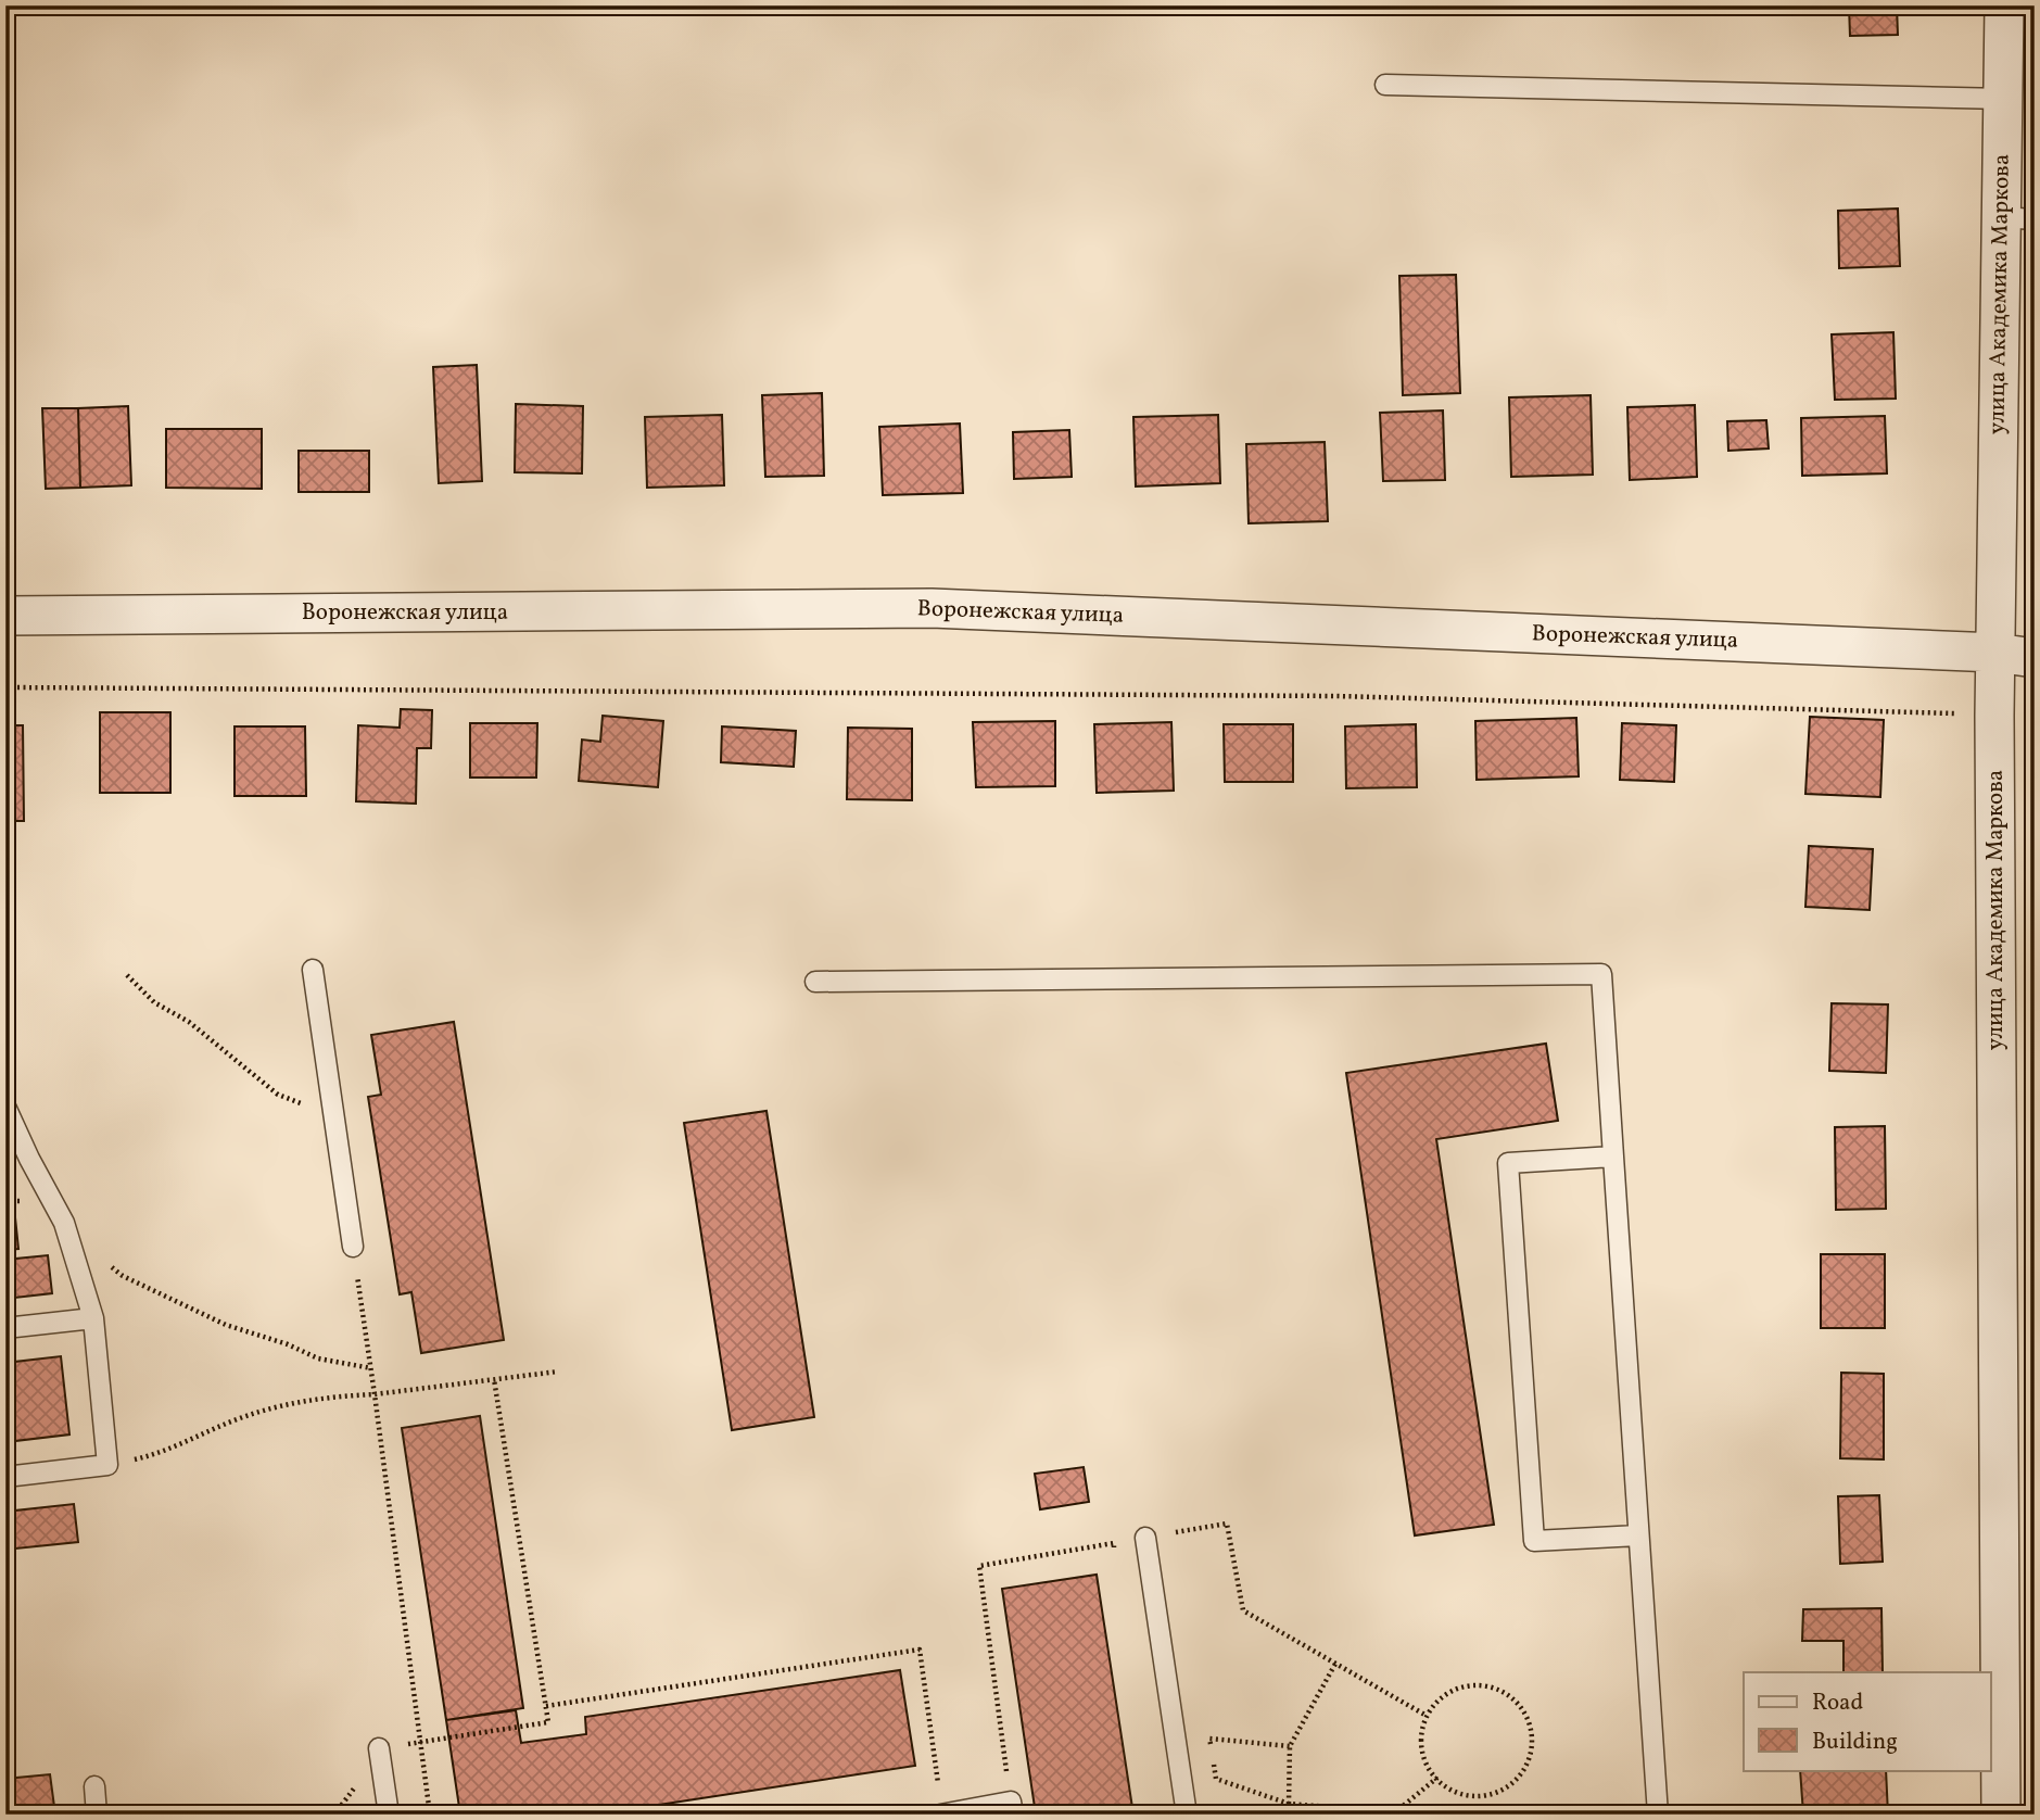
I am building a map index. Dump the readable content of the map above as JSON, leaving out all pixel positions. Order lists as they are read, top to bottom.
{
  "streets": {
    "street": ["улица Академика Маркова", "Воронежская улица"]
  },
  "crossings": [
    ["улица Академика Маркова", "Воронежская улица"]
  ],
  "legend": ["Road", "Building"]
}
